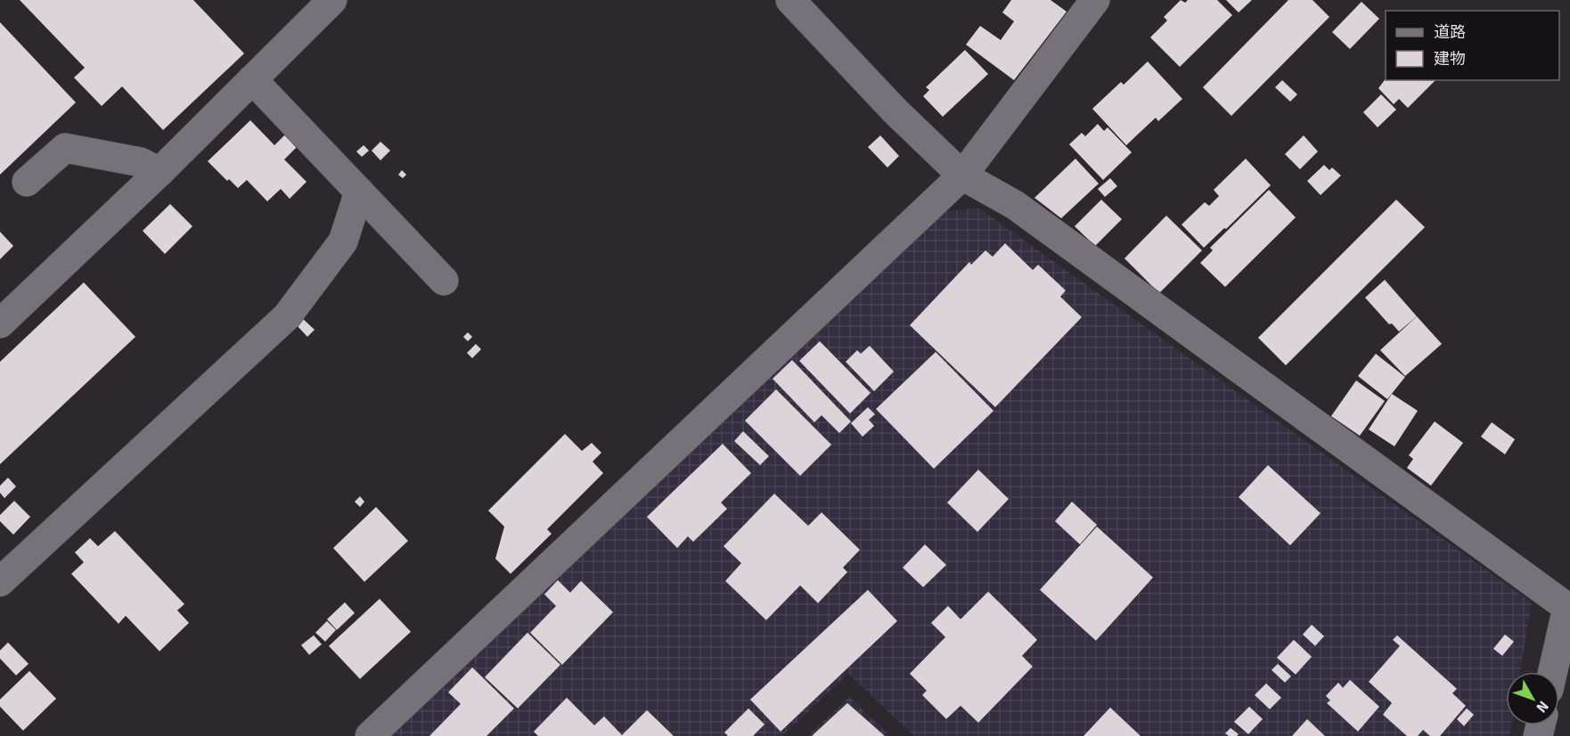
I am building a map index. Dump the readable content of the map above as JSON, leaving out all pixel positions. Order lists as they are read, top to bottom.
{
  "legend": ["道路", "建物"],
  "north": "bottom right"
}
